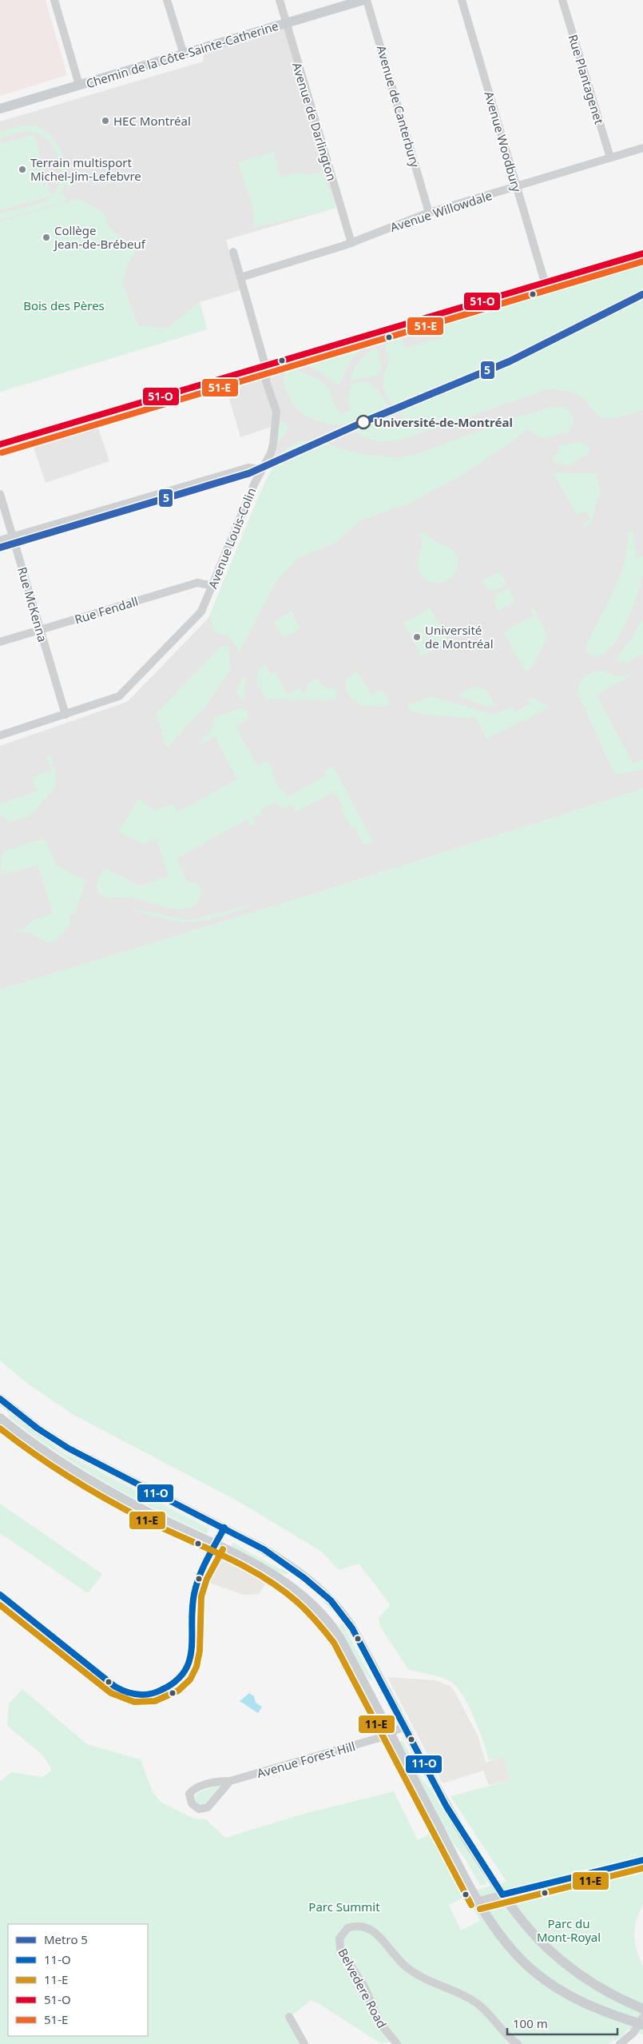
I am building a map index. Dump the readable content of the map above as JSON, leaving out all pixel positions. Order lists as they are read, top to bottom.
{
  "streets": {
    "main road": ["Chemin de la Côte-Sainte-Catherine"],
    "street": [
      "Rue Plantagenet",
      "Avenue de Canterbury",
      "Avenue de Darlington",
      "Avenue Woodbury",
      "Avenue Willowdale",
      "Avenue Louis-Colin",
      "Rue McKenna",
      "Rue Fendall",
      "Avenue Forest Hill",
      "Belvedere Road"
    ]
  },
  "crossings": [
    ["Chemin de la Côte-Sainte-Catherine", "Avenue de Darlington"],
    ["Rue Plantagenet", "Avenue Willowdale"],
    ["Avenue de Canterbury", "Avenue Willowdale"],
    ["Avenue de Darlington", "Avenue Willowdale"],
    ["Avenue Woodbury", "Avenue Willowdale"],
    ["Avenue Willowdale", "Avenue Louis-Colin"],
    ["Avenue Louis-Colin", "Rue McKenna"],
    ["Avenue Louis-Colin", "Rue Fendall"],
    ["Rue McKenna", "Rue Fendall"]
  ],
  "parks": ["Bois des Pères", "Parc Summit", "Parc du Mont-Royal"],
  "places": [
    "HEC Montréal",
    "Terrain multisport Michel-Jim-Lefebvre",
    "Collège Jean-de-Brébeuf",
    "Université-de-Montréal",
    "Université de Montréal"
  ],
  "lines": [
    "transit line 51-O",
    "transit line 51-E",
    "metro line 5",
    "transit line 11-O",
    "transit line 11-E"
  ],
  "legend": [
    "Metro 5",
    "11-O",
    "11-E",
    "51-O",
    "51-E"
  ],
  "scale_bar": "100 m"
}
